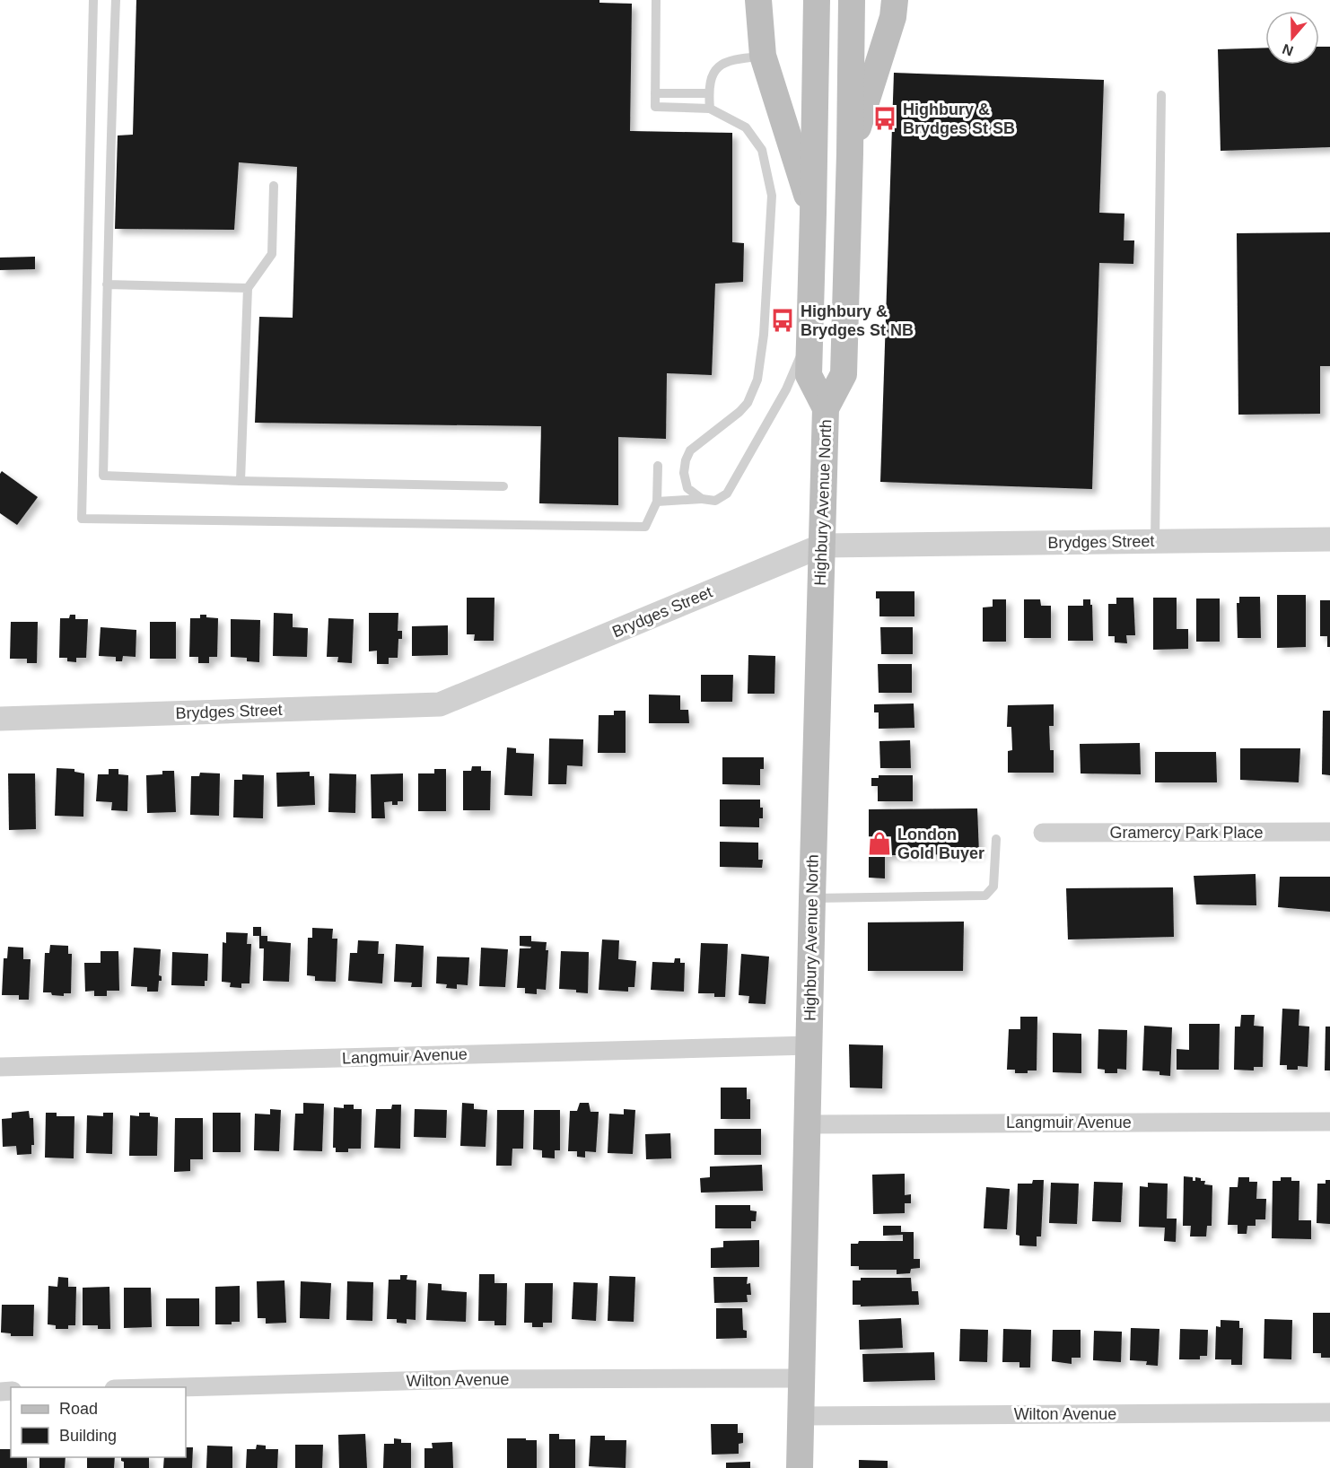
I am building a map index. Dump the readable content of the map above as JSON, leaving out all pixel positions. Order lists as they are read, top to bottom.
{
  "streets": {
    "main road": ["Highbury Avenue North"],
    "street": [
      "Brydges Street",
      "Gramercy Park Place",
      "Langmuir Avenue",
      "Wilton Avenue"
    ]
  },
  "crossings": [
    ["Highbury Avenue North", "Brydges Street"],
    ["Highbury Avenue North", "Langmuir Avenue"],
    ["Highbury Avenue North", "Wilton Avenue"]
  ],
  "places": {
    "bus stop": ["Highbury & Brydges St SB", "Highbury & Brydges St NB"],
    "shop": ["London Gold Buyer"]
  },
  "legend": ["Road", "Building"],
  "north": "bottom"
}
